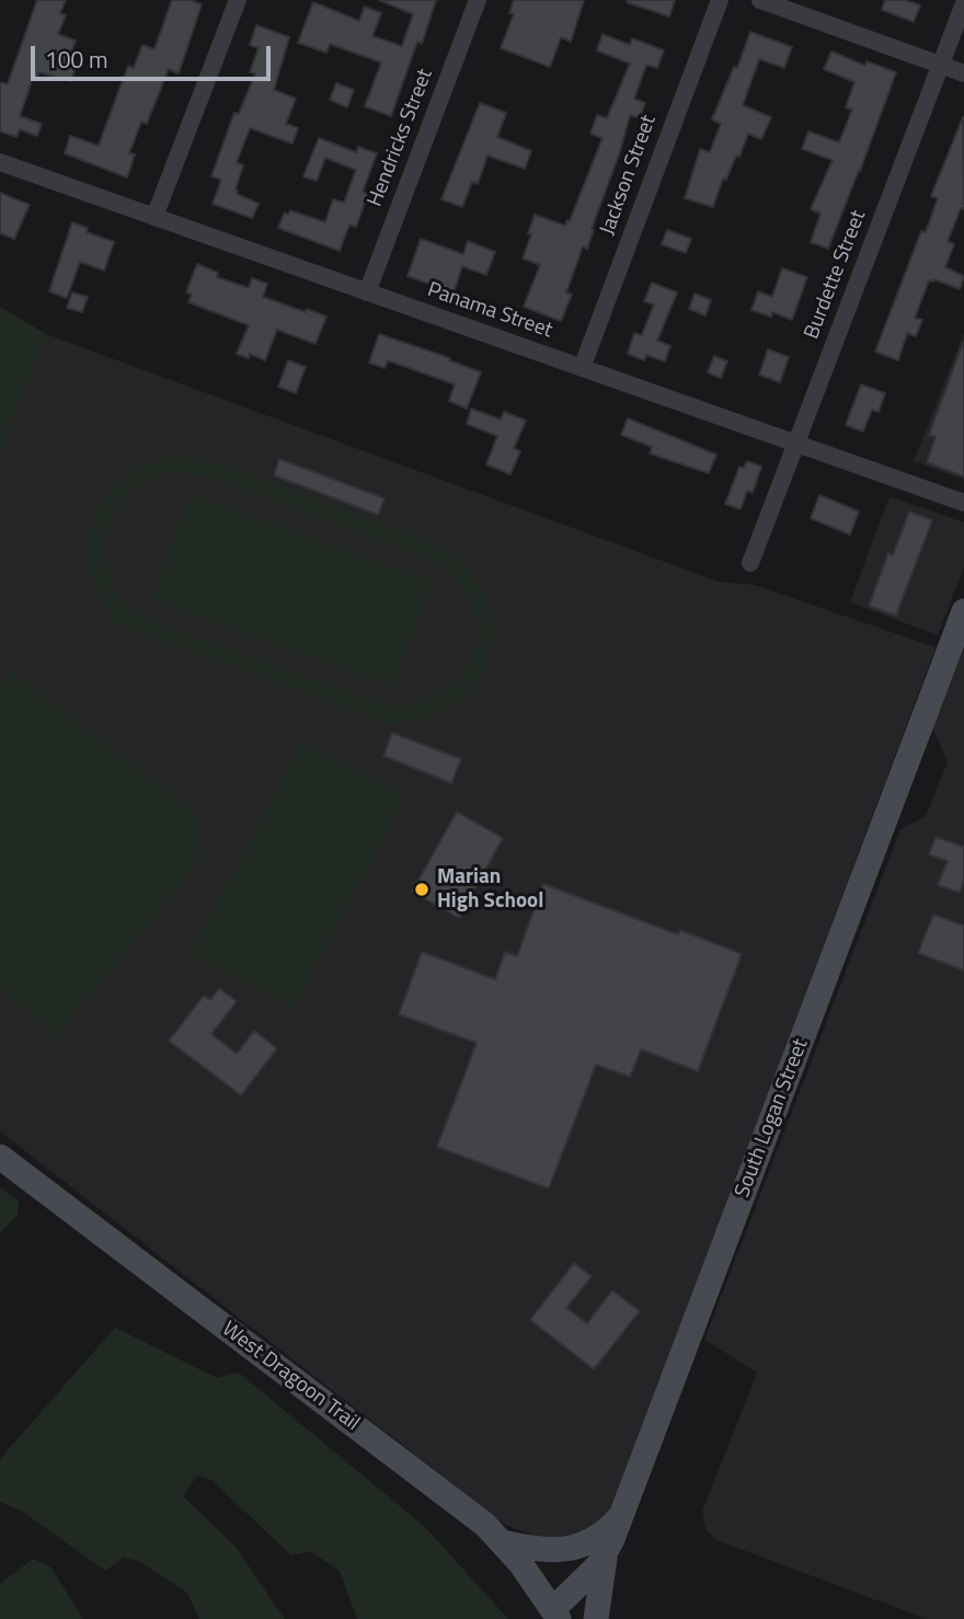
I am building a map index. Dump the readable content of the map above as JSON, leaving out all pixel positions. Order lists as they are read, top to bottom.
{
  "streets": {
    "street": [
      "Hendricks Street",
      "Jackson Street",
      "Burdette Street",
      "Panama Street",
      "South Logan Street",
      "West Dragoon Trail"
    ]
  },
  "crossings": [
    ["Hendricks Street", "Panama Street"],
    ["Jackson Street", "Panama Street"],
    ["Burdette Street", "Panama Street"],
    ["South Logan Street", "West Dragoon Trail"]
  ],
  "places": ["Marian High School"],
  "scale_bar": "100 m"
}
